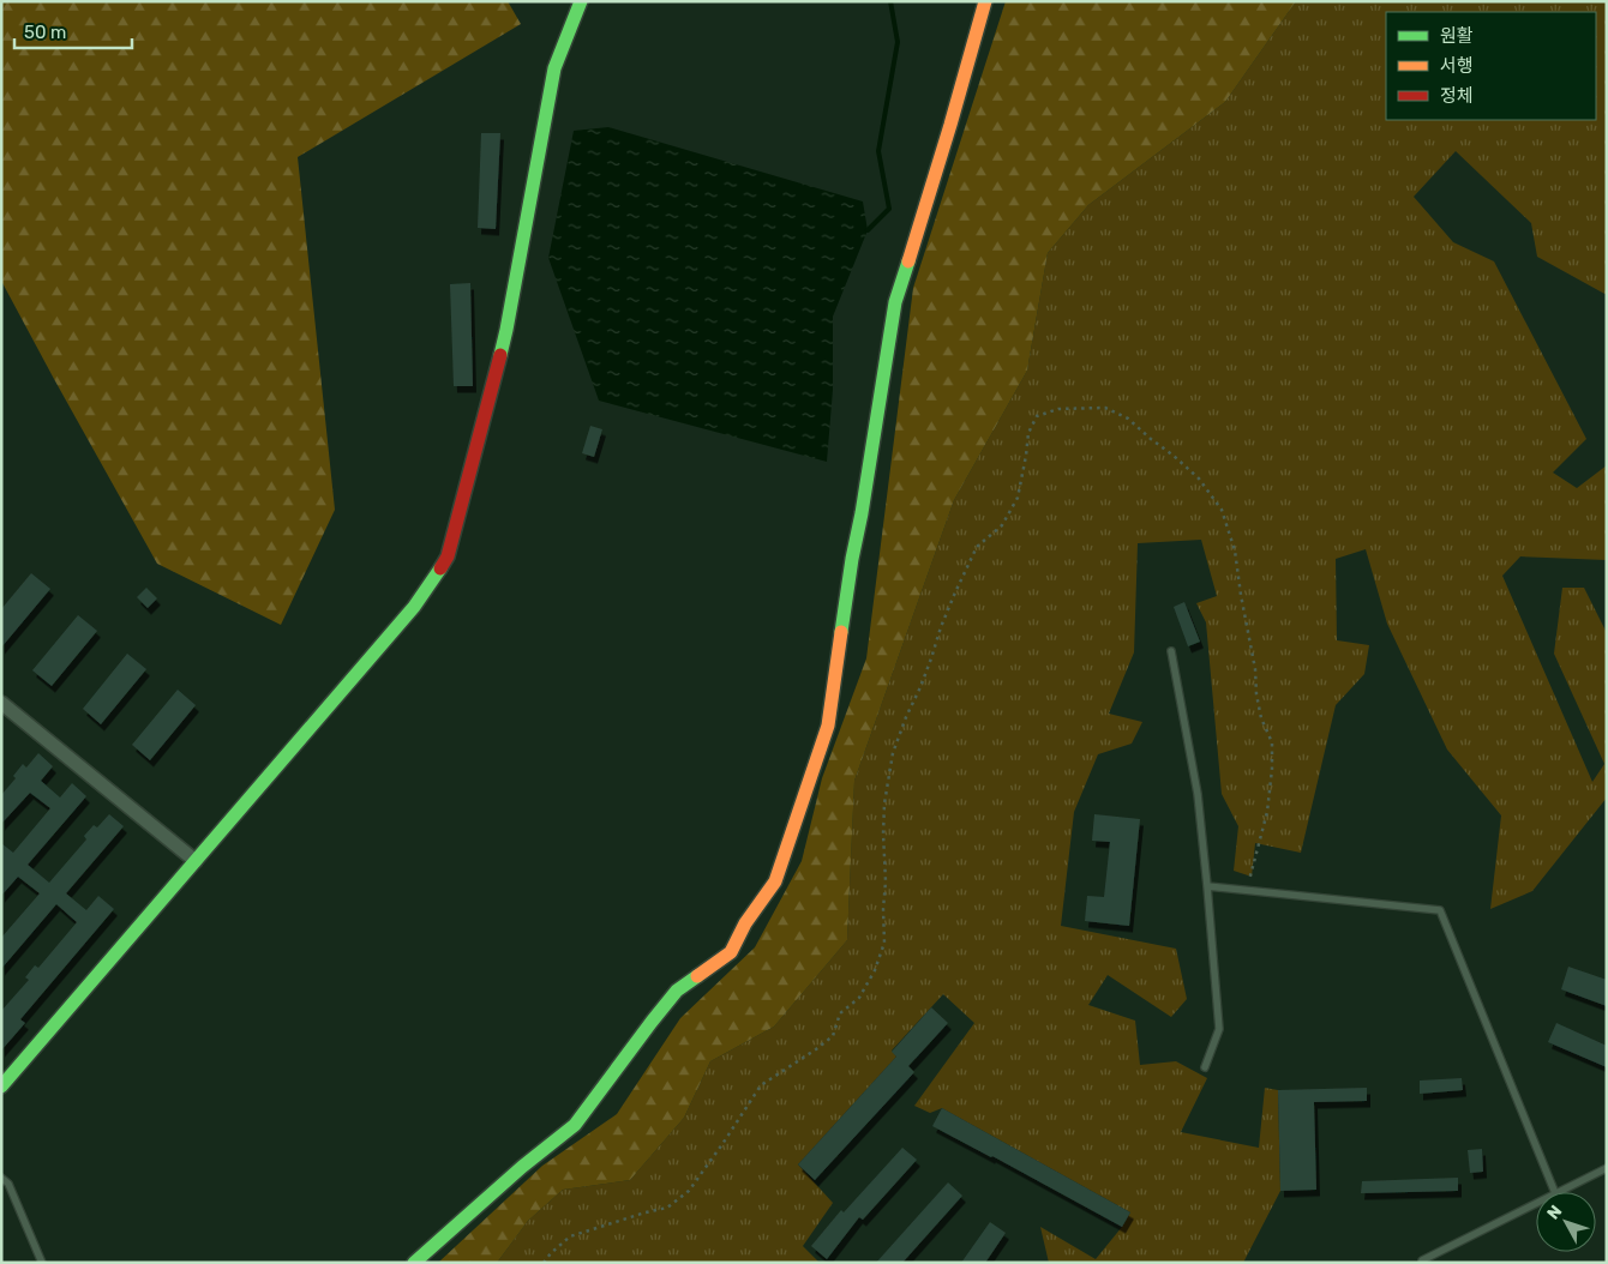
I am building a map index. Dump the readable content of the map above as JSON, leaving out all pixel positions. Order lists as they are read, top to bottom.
{
  "legend": ["원활", "서행", "정체"],
  "scale_bar": "50 m",
  "north": "top left"
}
